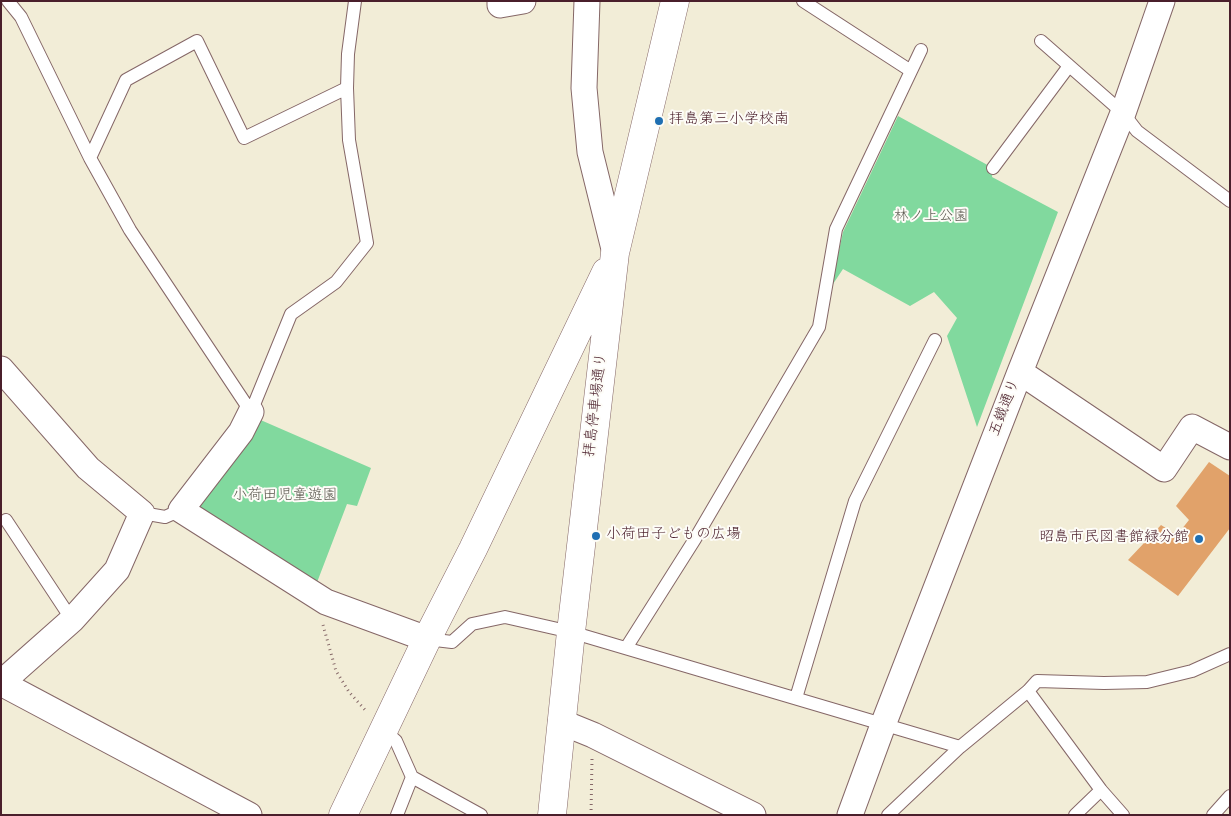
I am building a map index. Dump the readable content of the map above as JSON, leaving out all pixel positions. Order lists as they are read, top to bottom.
{
  "streets": {
    "street": ["拝島停車場通り", "五鐵通り"]
  },
  "parks": ["林ノ上公園", "小荷田児童遊園"],
  "places": ["拝島第三小学校南", "小荷田子どもの広場", "昭島市民図書館緑分館"]
}
